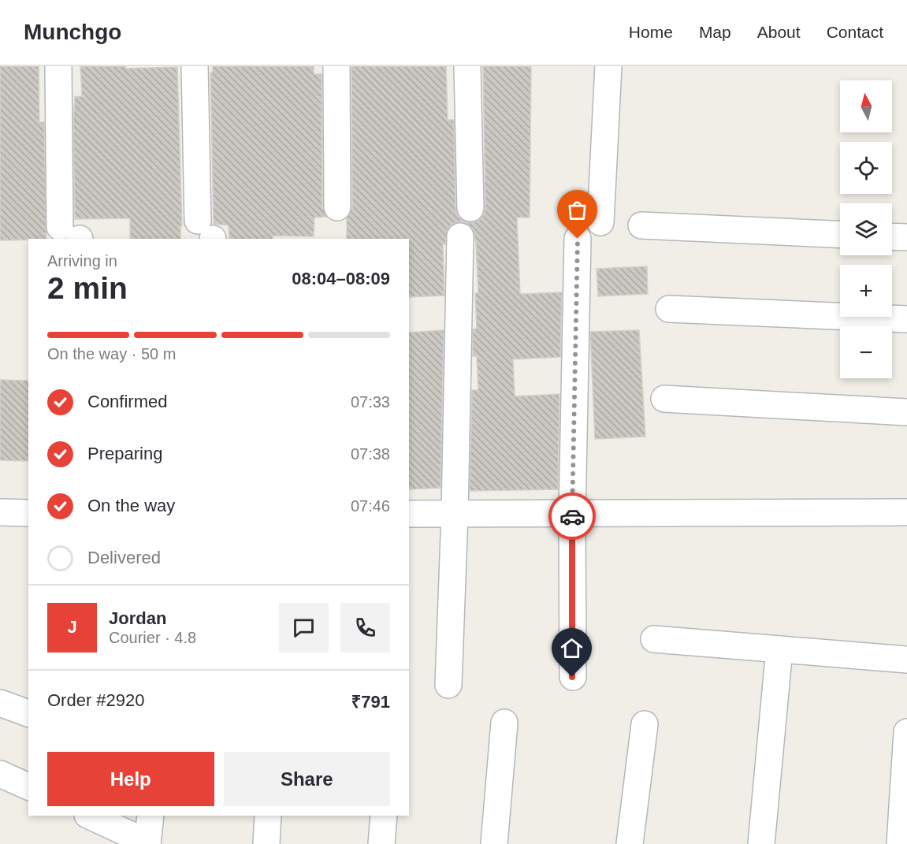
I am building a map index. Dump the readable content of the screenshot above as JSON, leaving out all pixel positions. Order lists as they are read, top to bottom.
{
  "north": "top",
  "page": {
    "header": "Munchgo",
    "nav": [
      "Home",
      "Map",
      "About",
      "Contact"
    ],
    "map_buttons": ["+", "−"],
    "heading": ["2 min", "Arriving in", "08:04–08:09"],
    "panel": [
      "Jordan",
      "Courier · 4.8",
      "Order #2920",
      "₹791"
    ],
    "bar": "On the way · 50 m",
    "list": [
      ["Confirmed", "07:33"],
      ["Preparing", "07:38"],
      ["On the way", "07:46"],
      "Delivered"
    ],
    "round": "J",
    "buttons": ["Help", "Share"]
  }
}
